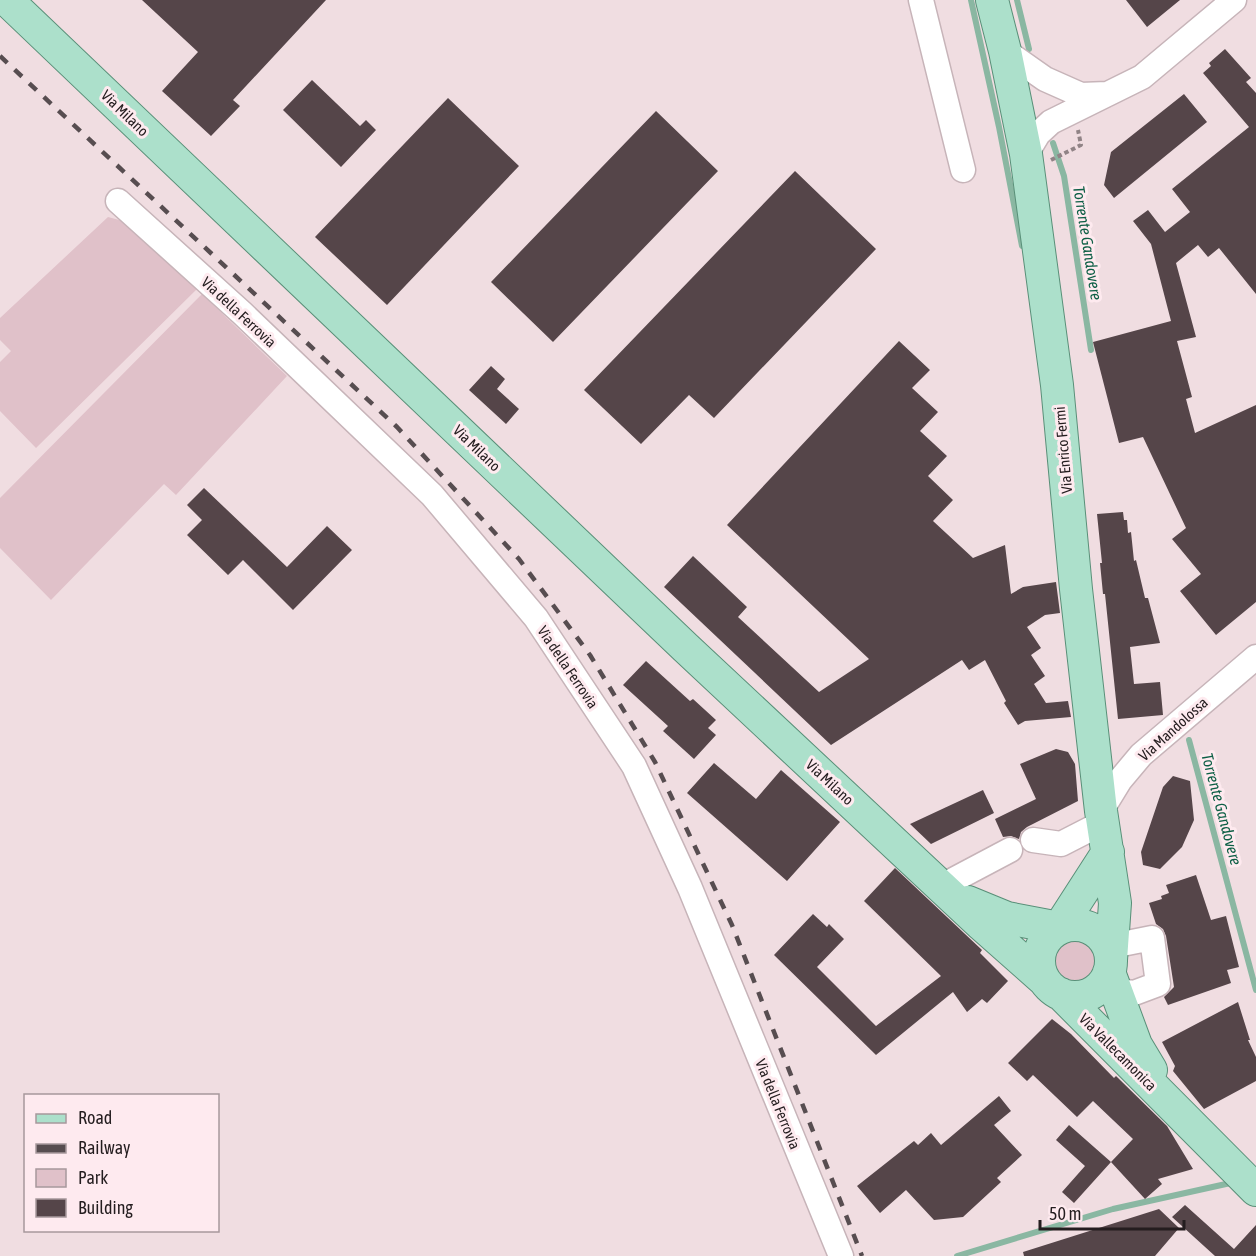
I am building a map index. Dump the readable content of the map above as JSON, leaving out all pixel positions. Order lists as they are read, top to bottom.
{
  "streets": {
    "main road": ["Via Milano", "Via Enrico Fermi", "Via Vallecamonica"],
    "street": ["Via della Ferrovia", "Via Mandolossa"]
  },
  "crossings": [
    ["Via Milano", "Via Enrico Fermi"],
    ["Via Milano", "Via Vallecamonica"],
    ["Via Enrico Fermi", "Via Mandolossa"],
    ["Via Enrico Fermi", "Via Vallecamonica"]
  ],
  "water": ["Torrente Gandovere"],
  "legend": [
    "Road",
    "Railway",
    "Park",
    "Building"
  ],
  "scale_bar": "50 m"
}
